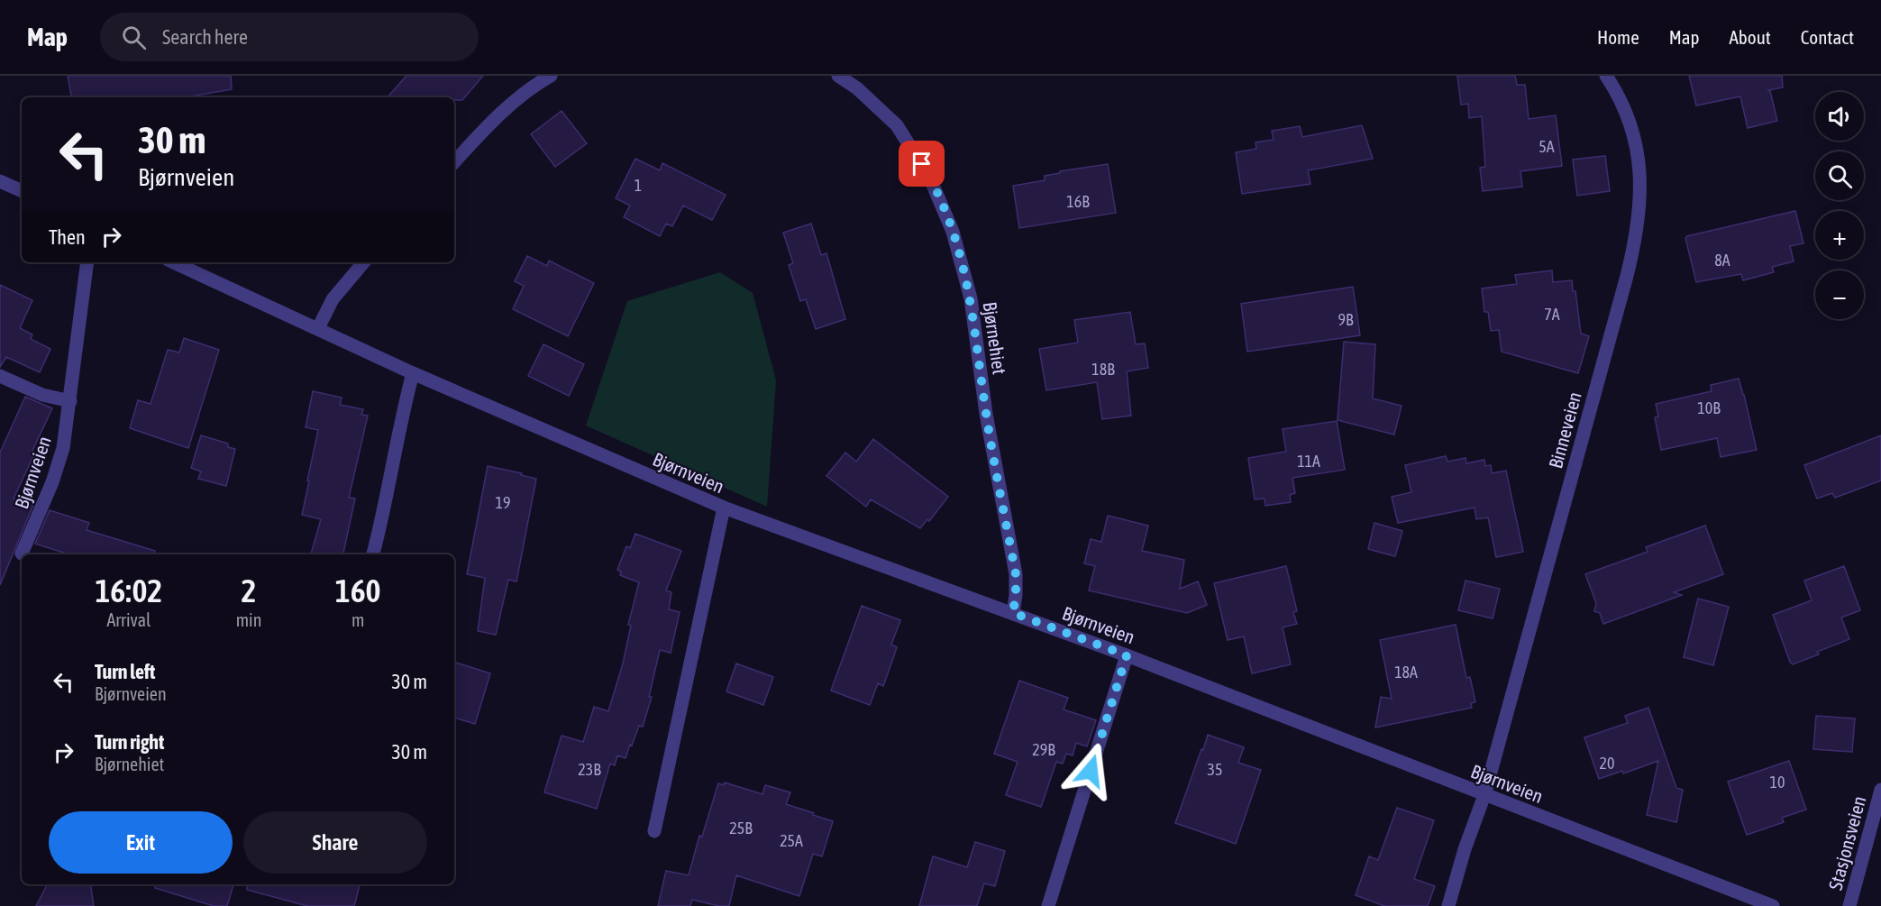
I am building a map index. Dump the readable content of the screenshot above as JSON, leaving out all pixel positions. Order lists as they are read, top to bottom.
{
  "streets": {
    "street": [
      "Bjørnehiet",
      "Binneveien",
      "Bjørnveien",
      "Stasjonsveien"
    ]
  },
  "crossings": [
    ["Bjørnehiet", "Bjørnveien"],
    ["Binneveien", "Bjørnveien"]
  ],
  "house_numbers": [
    "5A",
    "1",
    "16B",
    "8A",
    "7A",
    "9B",
    "18B",
    "10B",
    "11A",
    "19",
    "18A",
    "29B",
    "20",
    "23B",
    "35",
    "10",
    "25B",
    "25A"
  ],
  "page": {
    "header": "Map",
    "search": "Search here",
    "nav": [
      "Home",
      "Map",
      "About",
      "Contact"
    ],
    "map_buttons": ["+", "−"],
    "turn": ["30 m", "Bjørnveien"],
    "then": "Then",
    "eta": [
      "16:02",
      "Arrival",
      "2",
      "min",
      "160",
      "m"
    ],
    "list": [
      {
        "name": "Turn left",
        "note": "Bjørnveien",
        "value": "30 m"
      },
      {
        "name": "Turn right",
        "note": "Bjørnehiet",
        "value": "30 m"
      }
    ],
    "buttons": ["Exit", "Share"]
  }
}
